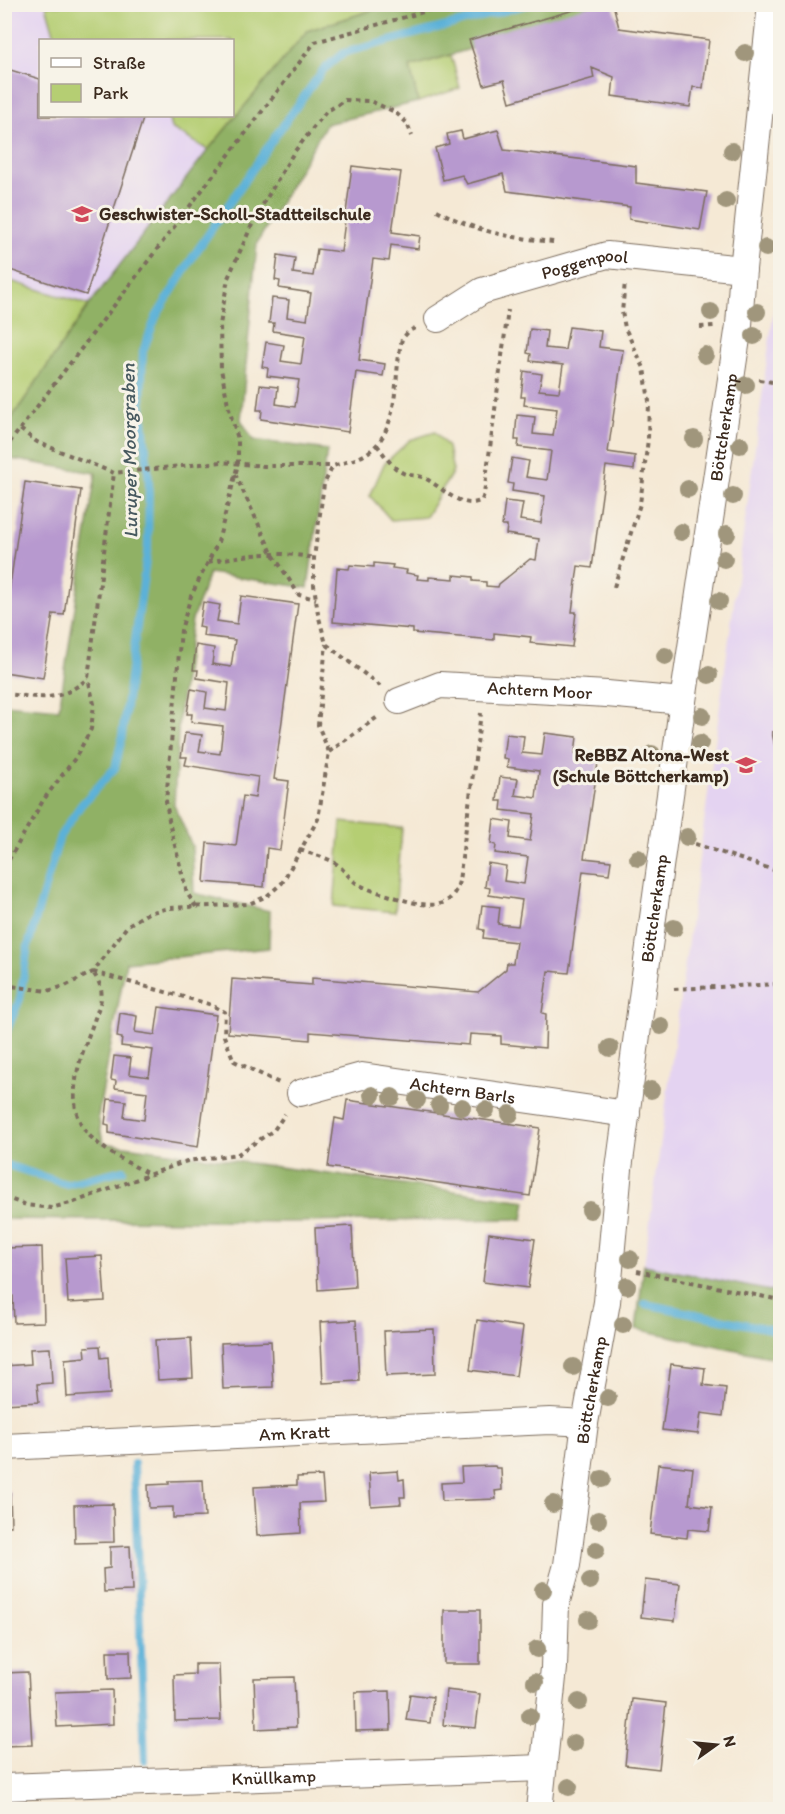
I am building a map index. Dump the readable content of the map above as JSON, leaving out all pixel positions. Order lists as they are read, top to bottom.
{
  "streets": {
    "street": [
      "Poggenpool",
      "Böttcherkamp",
      "Achtern Moor",
      "Achtern Barls",
      "Am Kratt",
      "Knüllkamp"
    ]
  },
  "crossings": [
    ["Poggenpool", "Böttcherkamp"],
    ["Böttcherkamp", "Achtern Moor"],
    ["Böttcherkamp", "Achtern Barls"],
    ["Böttcherkamp", "Am Kratt"],
    ["Böttcherkamp", "Knüllkamp"]
  ],
  "water": ["Luruper Moorgraben"],
  "places": {
    "school or university": ["Geschwister-Scholl-Stadtteilschule", "ReBBZ Altona-West (Schule Böttcherkamp)"]
  },
  "legend": ["Straße", "Park"],
  "north": "right"
}
